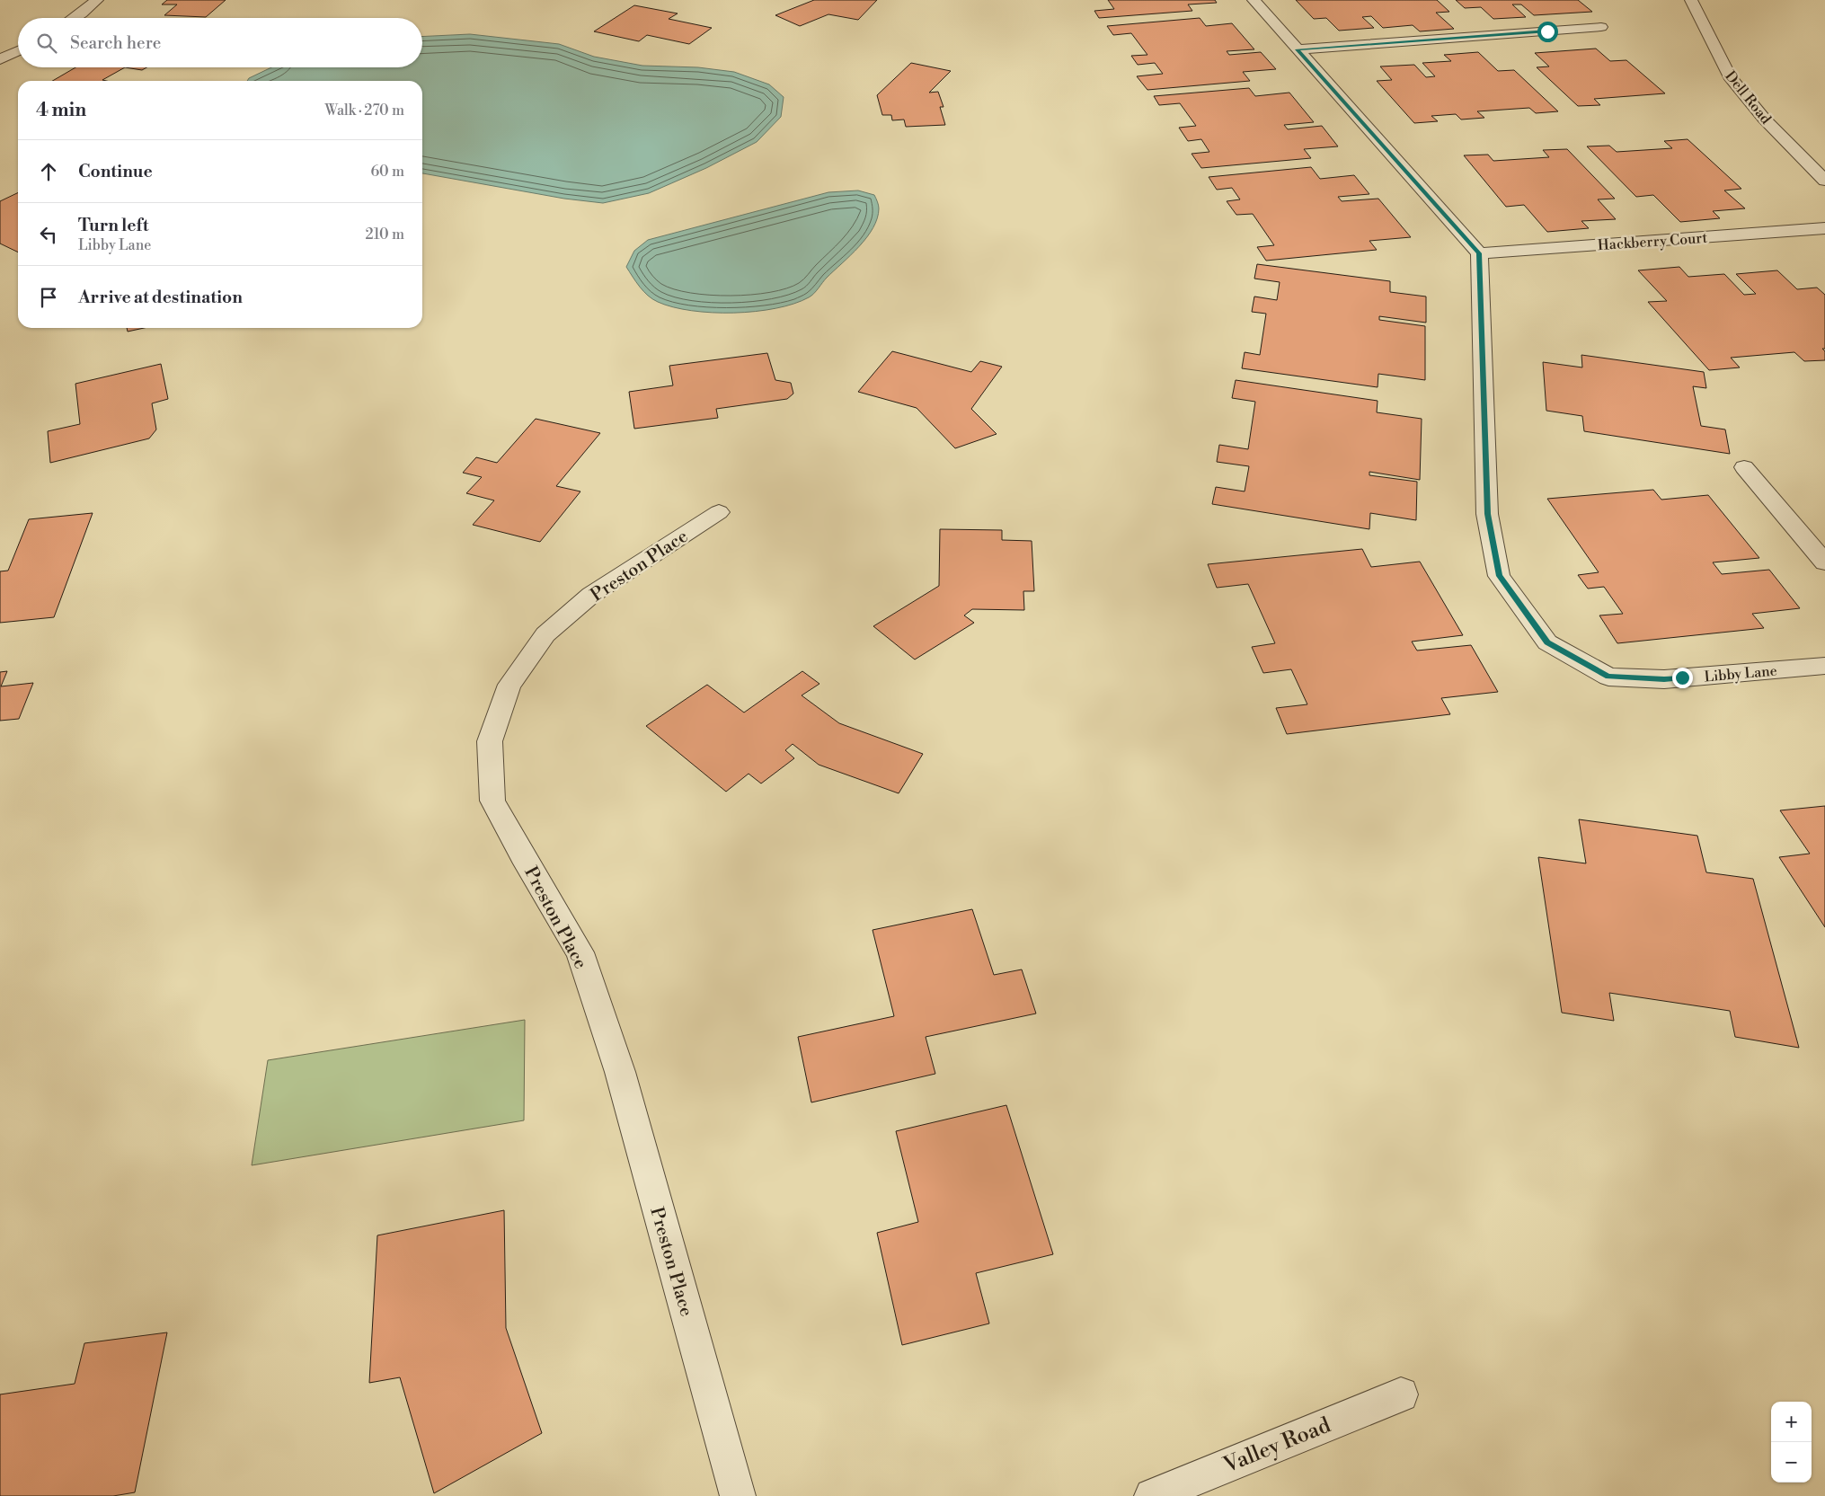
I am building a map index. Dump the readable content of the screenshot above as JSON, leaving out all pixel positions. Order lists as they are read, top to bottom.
{
  "streets": {
    "street": [
      "Dell Road",
      "Hackberry Court",
      "Preston Place",
      "Libby Lane",
      "Valley Road"
    ]
  },
  "crossings": [
    ["Hackberry Court", "Libby Lane"]
  ],
  "page": {
    "search": "Search here",
    "heading": ["4 min", "Walk · 270 m"],
    "list": [
      ["Continue", "60 m"],
      ["Turn left", "Libby Lane", "210 m"],
      "Arrive at destination"
    ],
    "map_buttons": ["+", "−"]
  }
}
